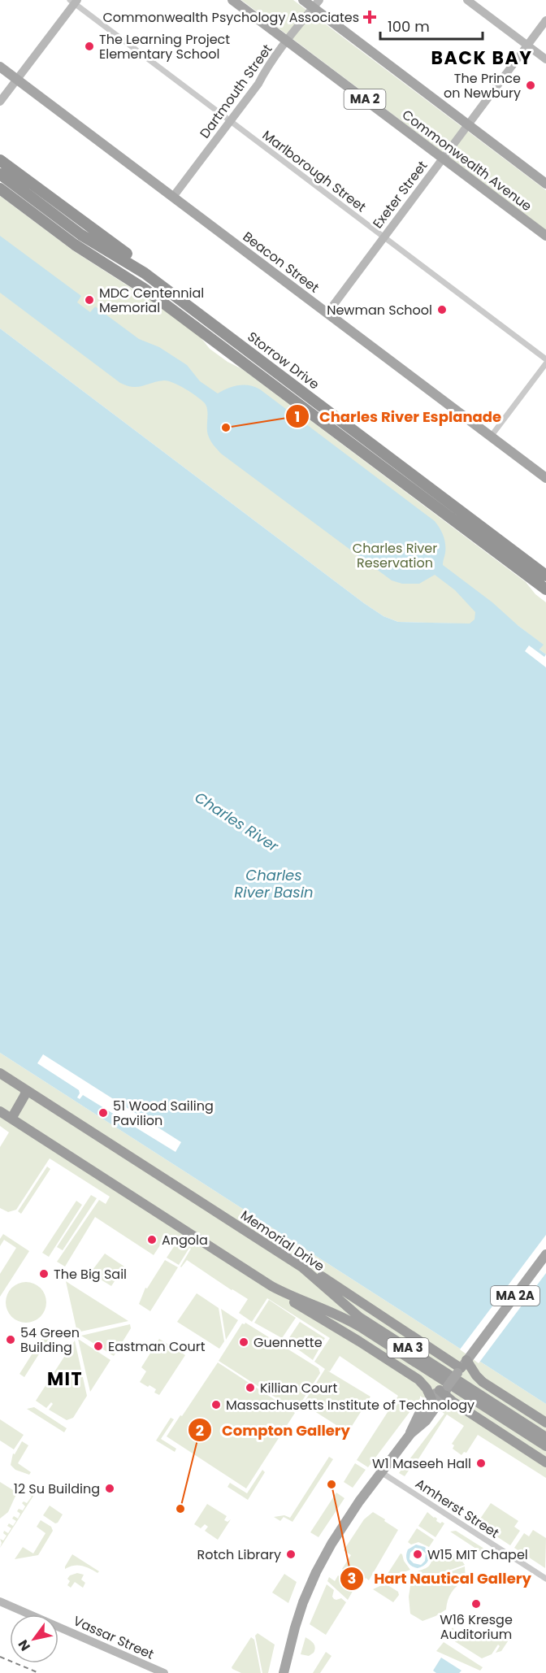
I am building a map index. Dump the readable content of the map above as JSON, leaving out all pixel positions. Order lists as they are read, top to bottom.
{
  "streets": {
    "highway": ["Storrow Drive", "Memorial Drive", "MA 3"],
    "main road": [
      "Dartmouth Street",
      "MA 2",
      "Commonwealth Avenue",
      "Exeter Street",
      "Beacon Street",
      "MA 2A",
      "Vassar Street"
    ],
    "street": ["Marlborough Street", "Amherst Street"]
  },
  "crossings": [
    ["Dartmouth Street", "Commonwealth Avenue"],
    ["Dartmouth Street", "Marlborough Street"],
    ["Dartmouth Street", "Beacon Street"],
    ["Commonwealth Avenue", "Exeter Street"],
    ["Marlborough Street", "Exeter Street"],
    ["Exeter Street", "Beacon Street"],
    ["MA 2A", "Amherst Street"]
  ],
  "districts": ["BACK BAY", "MIT"],
  "water": ["Charles River", "Charles River Basin"],
  "parks": ["Charles River Reservation"],
  "places": {
    "health": ["Commonwealth Psychology Associates"],
    "other": [
      "The Learning Project Elementary School",
      "The Prince on Newbury",
      "MDC Centennial Memorial",
      "Newman School",
      "Charles River Esplanade",
      "51 Wood Sailing Pavilion",
      "Angola",
      "The Big Sail",
      "54 Green Building",
      "Guennette",
      "Eastman Court",
      "Killian Court",
      "Massachusetts Institute of Technology",
      "W1 Maseeh Hall",
      "Hart Nautical Gallery",
      "12 Su Building",
      "Compton Gallery",
      "Rotch Library",
      "W15 MIT Chapel",
      "W16 Kresge Auditorium"
    ]
  },
  "scale_bar": "100 m",
  "north": "bottom left"
}
